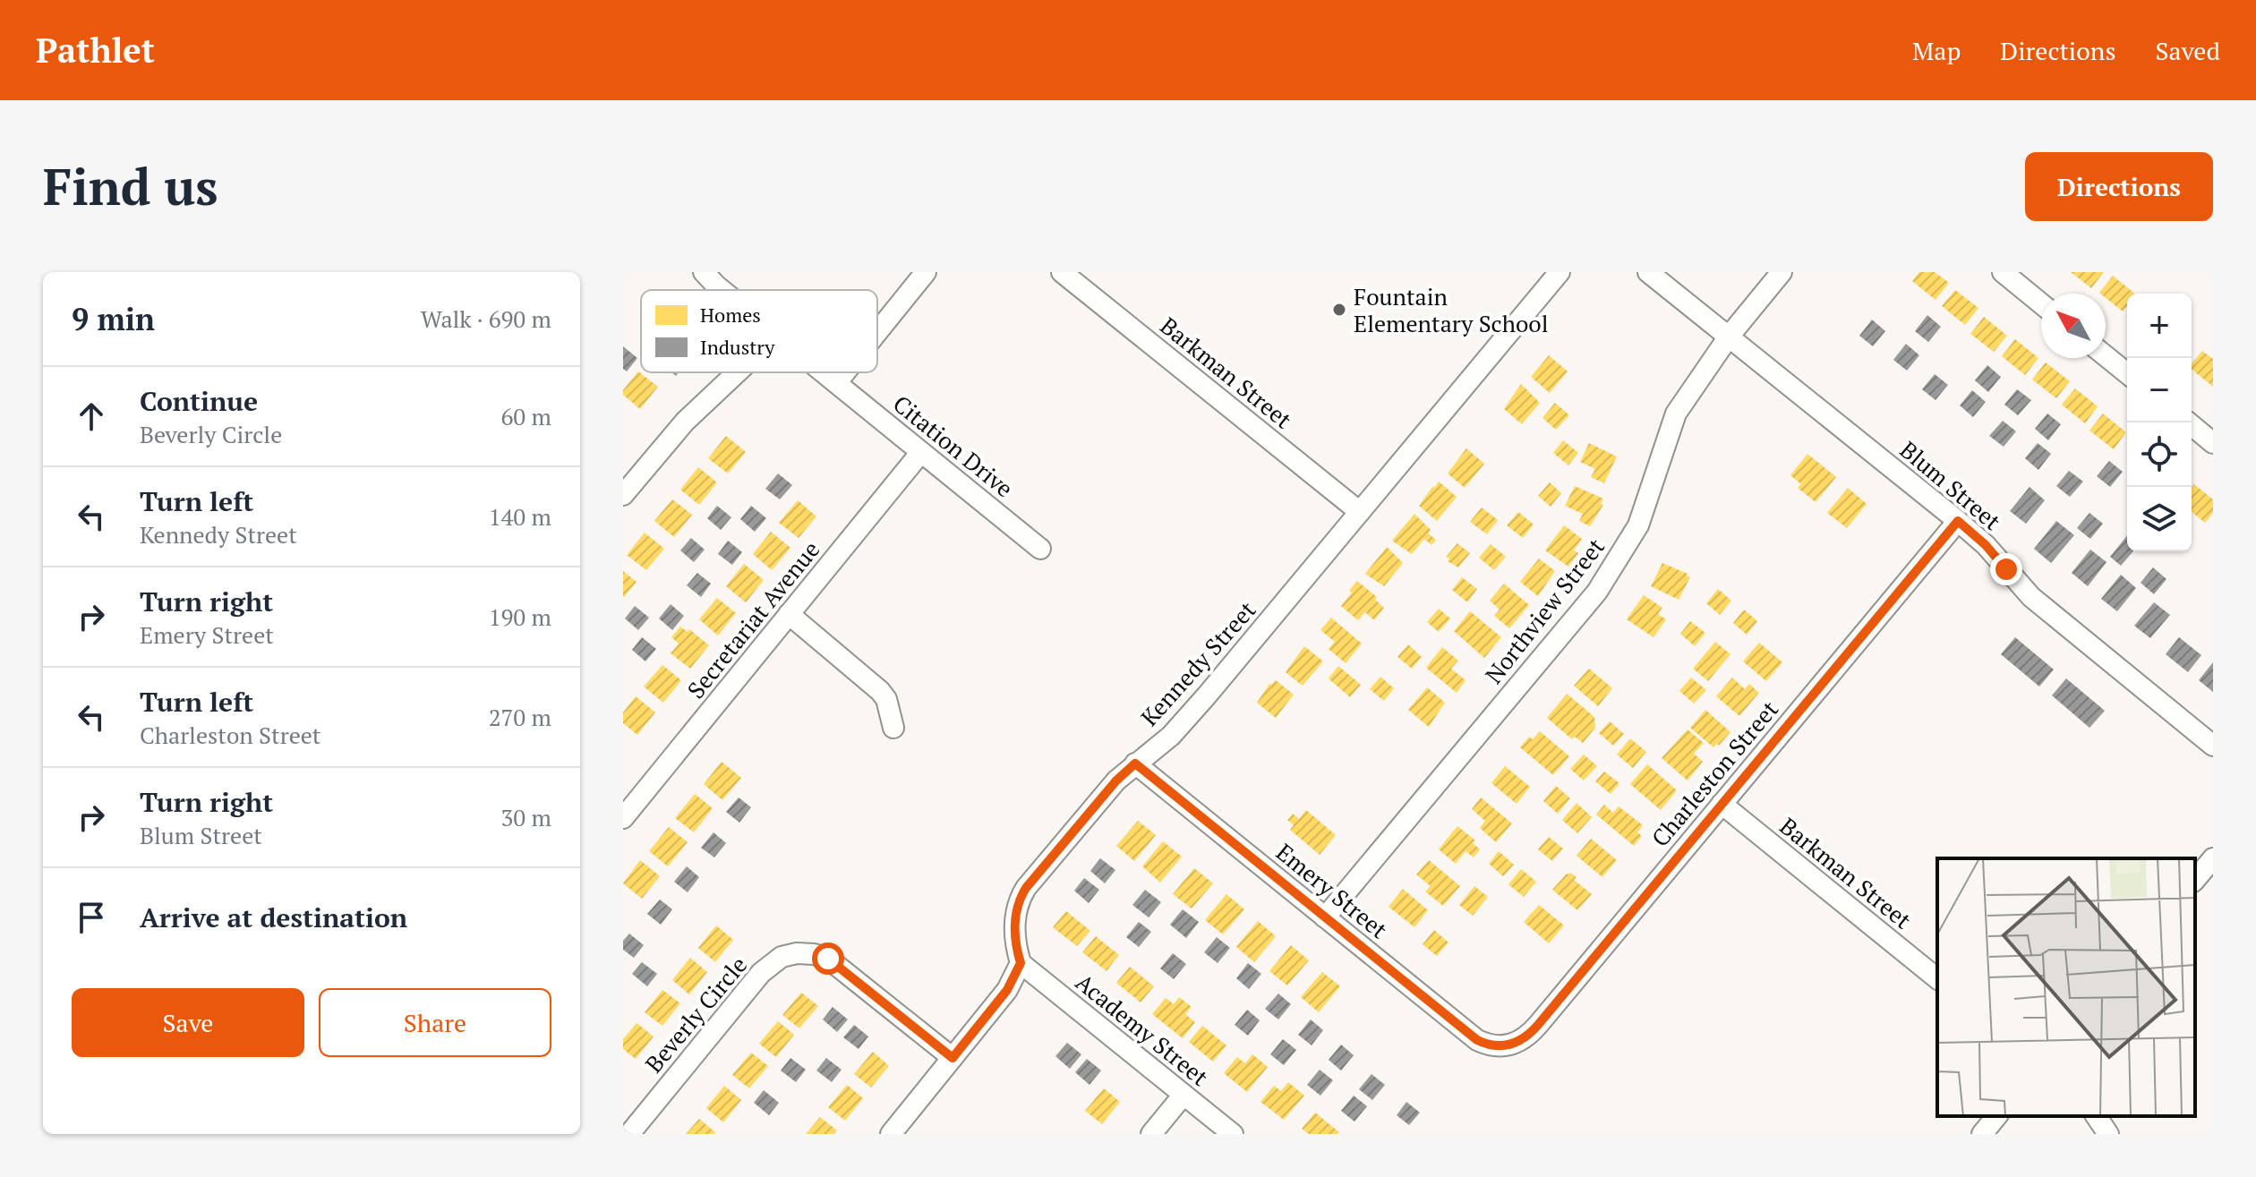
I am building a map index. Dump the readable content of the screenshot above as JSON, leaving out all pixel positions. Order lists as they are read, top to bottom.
{
  "streets": {
    "street": [
      "Barkman Street",
      "Citation Drive",
      "Blum Street",
      "Northview Street",
      "Secretariat Avenue",
      "Kennedy Street",
      "Charleston Street",
      "Emery Street",
      "Beverly Circle",
      "Academy Street"
    ]
  },
  "crossings": [
    ["Barkman Street", "Kennedy Street"],
    ["Barkman Street", "Charleston Street"],
    ["Citation Drive", "Secretariat Avenue"],
    ["Blum Street", "Northview Street"],
    ["Blum Street", "Charleston Street"],
    ["Northview Street", "Emery Street"],
    ["Kennedy Street", "Emery Street"],
    ["Kennedy Street", "Academy Street"],
    ["Charleston Street", "Emery Street"]
  ],
  "places": ["Fountain Elementary School"],
  "legend": ["Homes", "Industry"],
  "north": "top left",
  "page": {
    "header": "Pathlet",
    "nav": ["Map", "Directions", "Saved"],
    "buttons": [
      "Directions",
      ["Save", "Share"]
    ],
    "title": "Find us",
    "heading": ["9 min", "Walk · 690 m"],
    "map_buttons": ["+", "−"],
    "list": [
      ["Continue", "Beverly Circle", "60 m"],
      ["Turn left", "Kennedy Street", "140 m"],
      ["Turn right", "Emery Street", "190 m"],
      ["Turn left", "Charleston Street", "270 m"],
      ["Turn right", "Blum Street", "30 m"],
      "Arrive at destination"
    ]
  }
}
